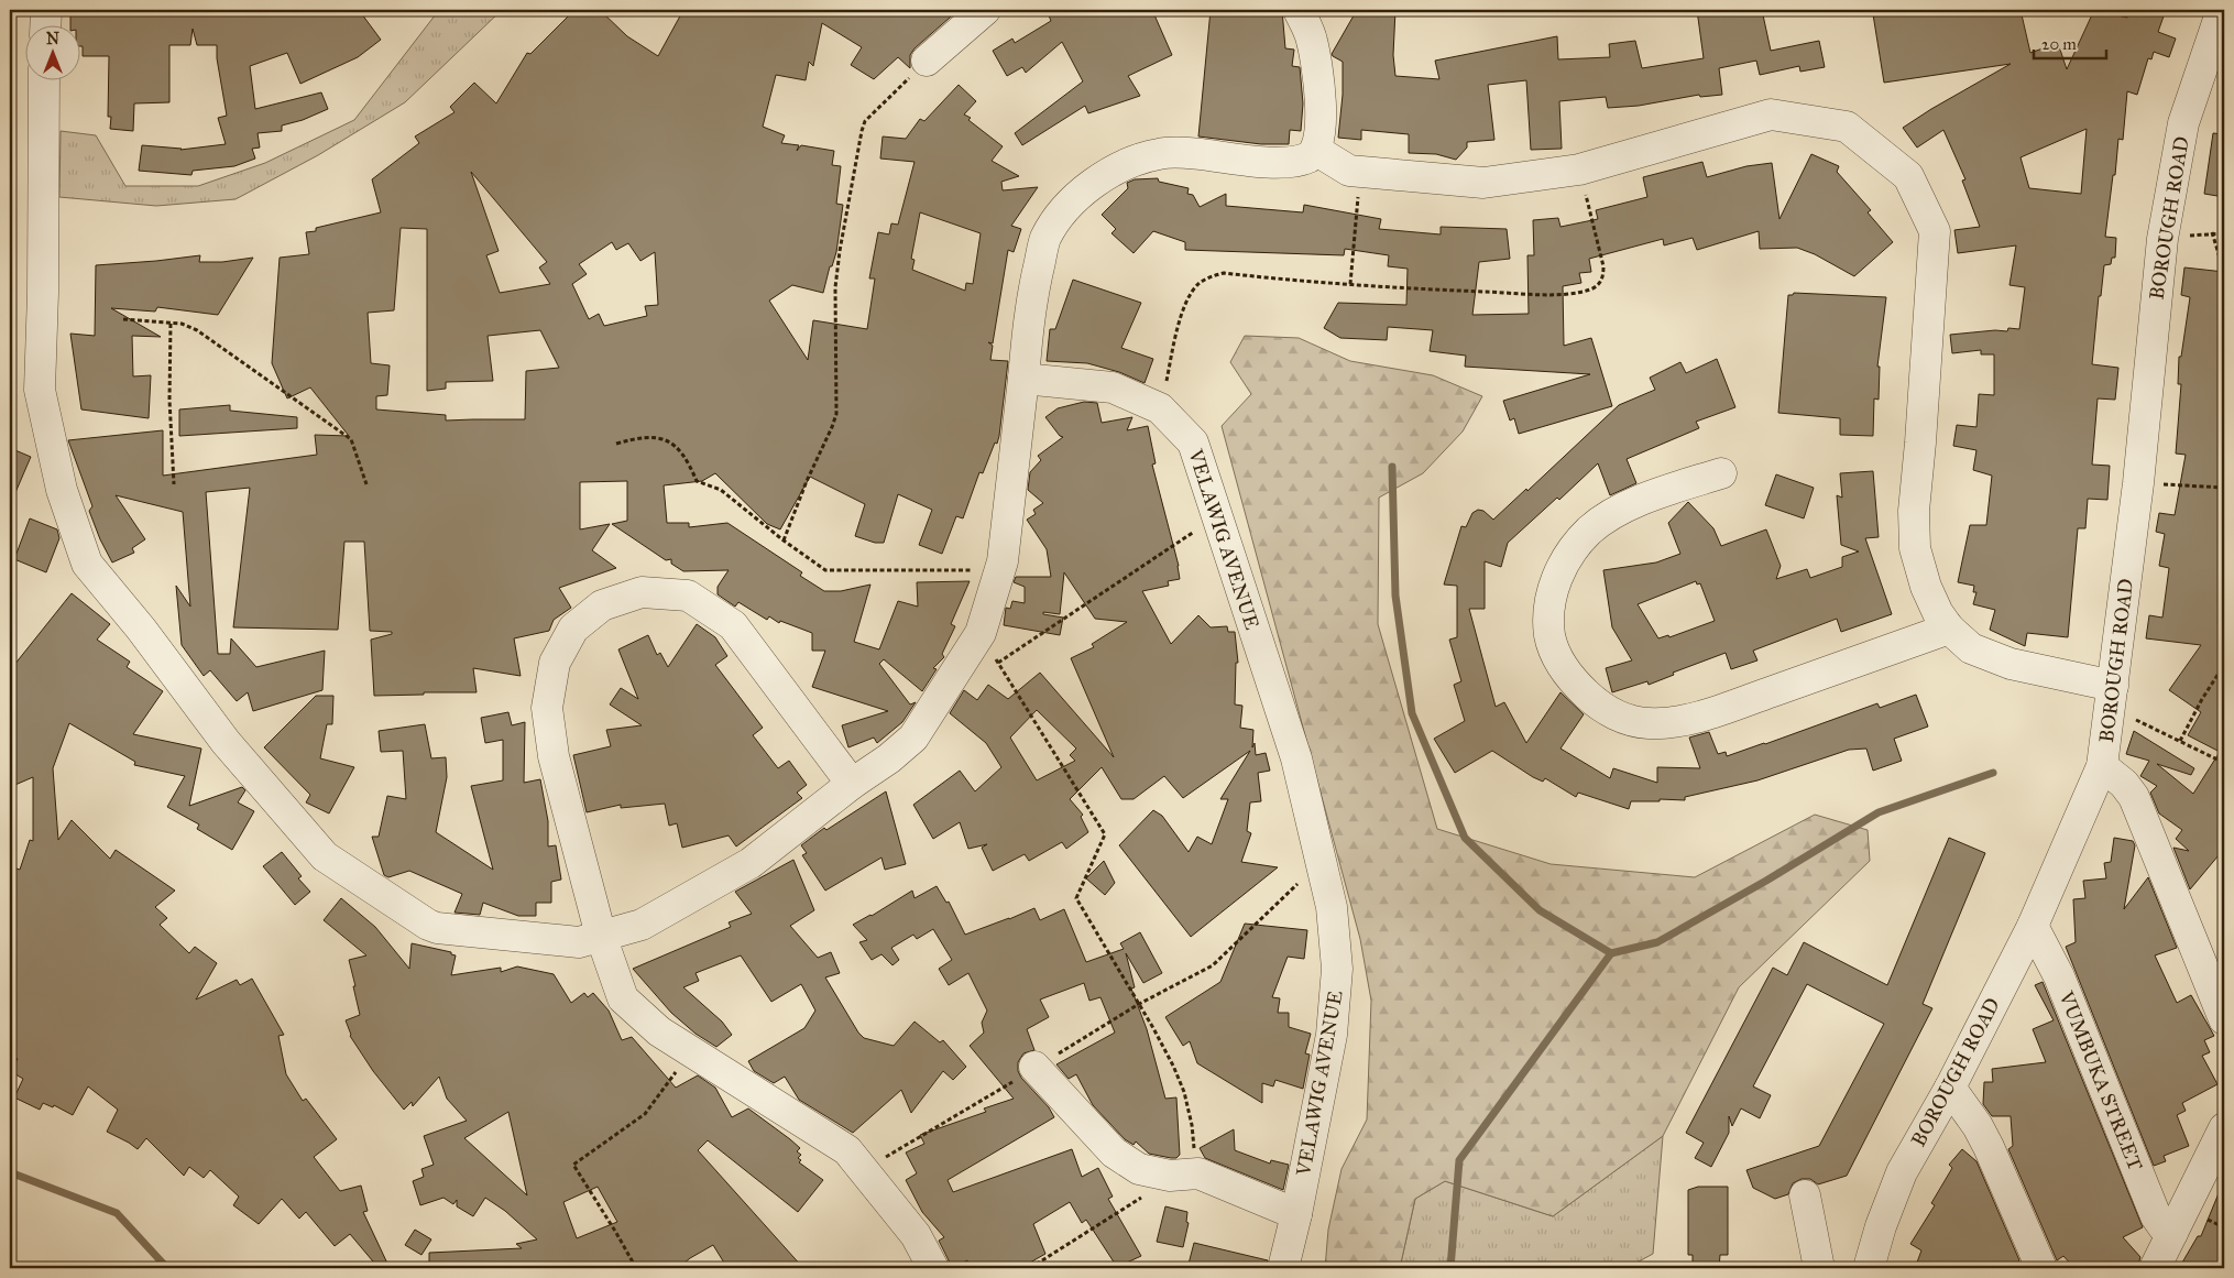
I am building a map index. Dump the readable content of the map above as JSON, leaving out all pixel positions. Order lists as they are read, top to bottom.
{
  "streets": {
    "street": ["BOROUGH ROAD", "VELAWIG AVENUE", "VUMBUKA STREET"]
  },
  "crossings": [
    ["BOROUGH ROAD", "VUMBUKA STREET"]
  ],
  "scale_bar": "20 m",
  "north": "top"
}
